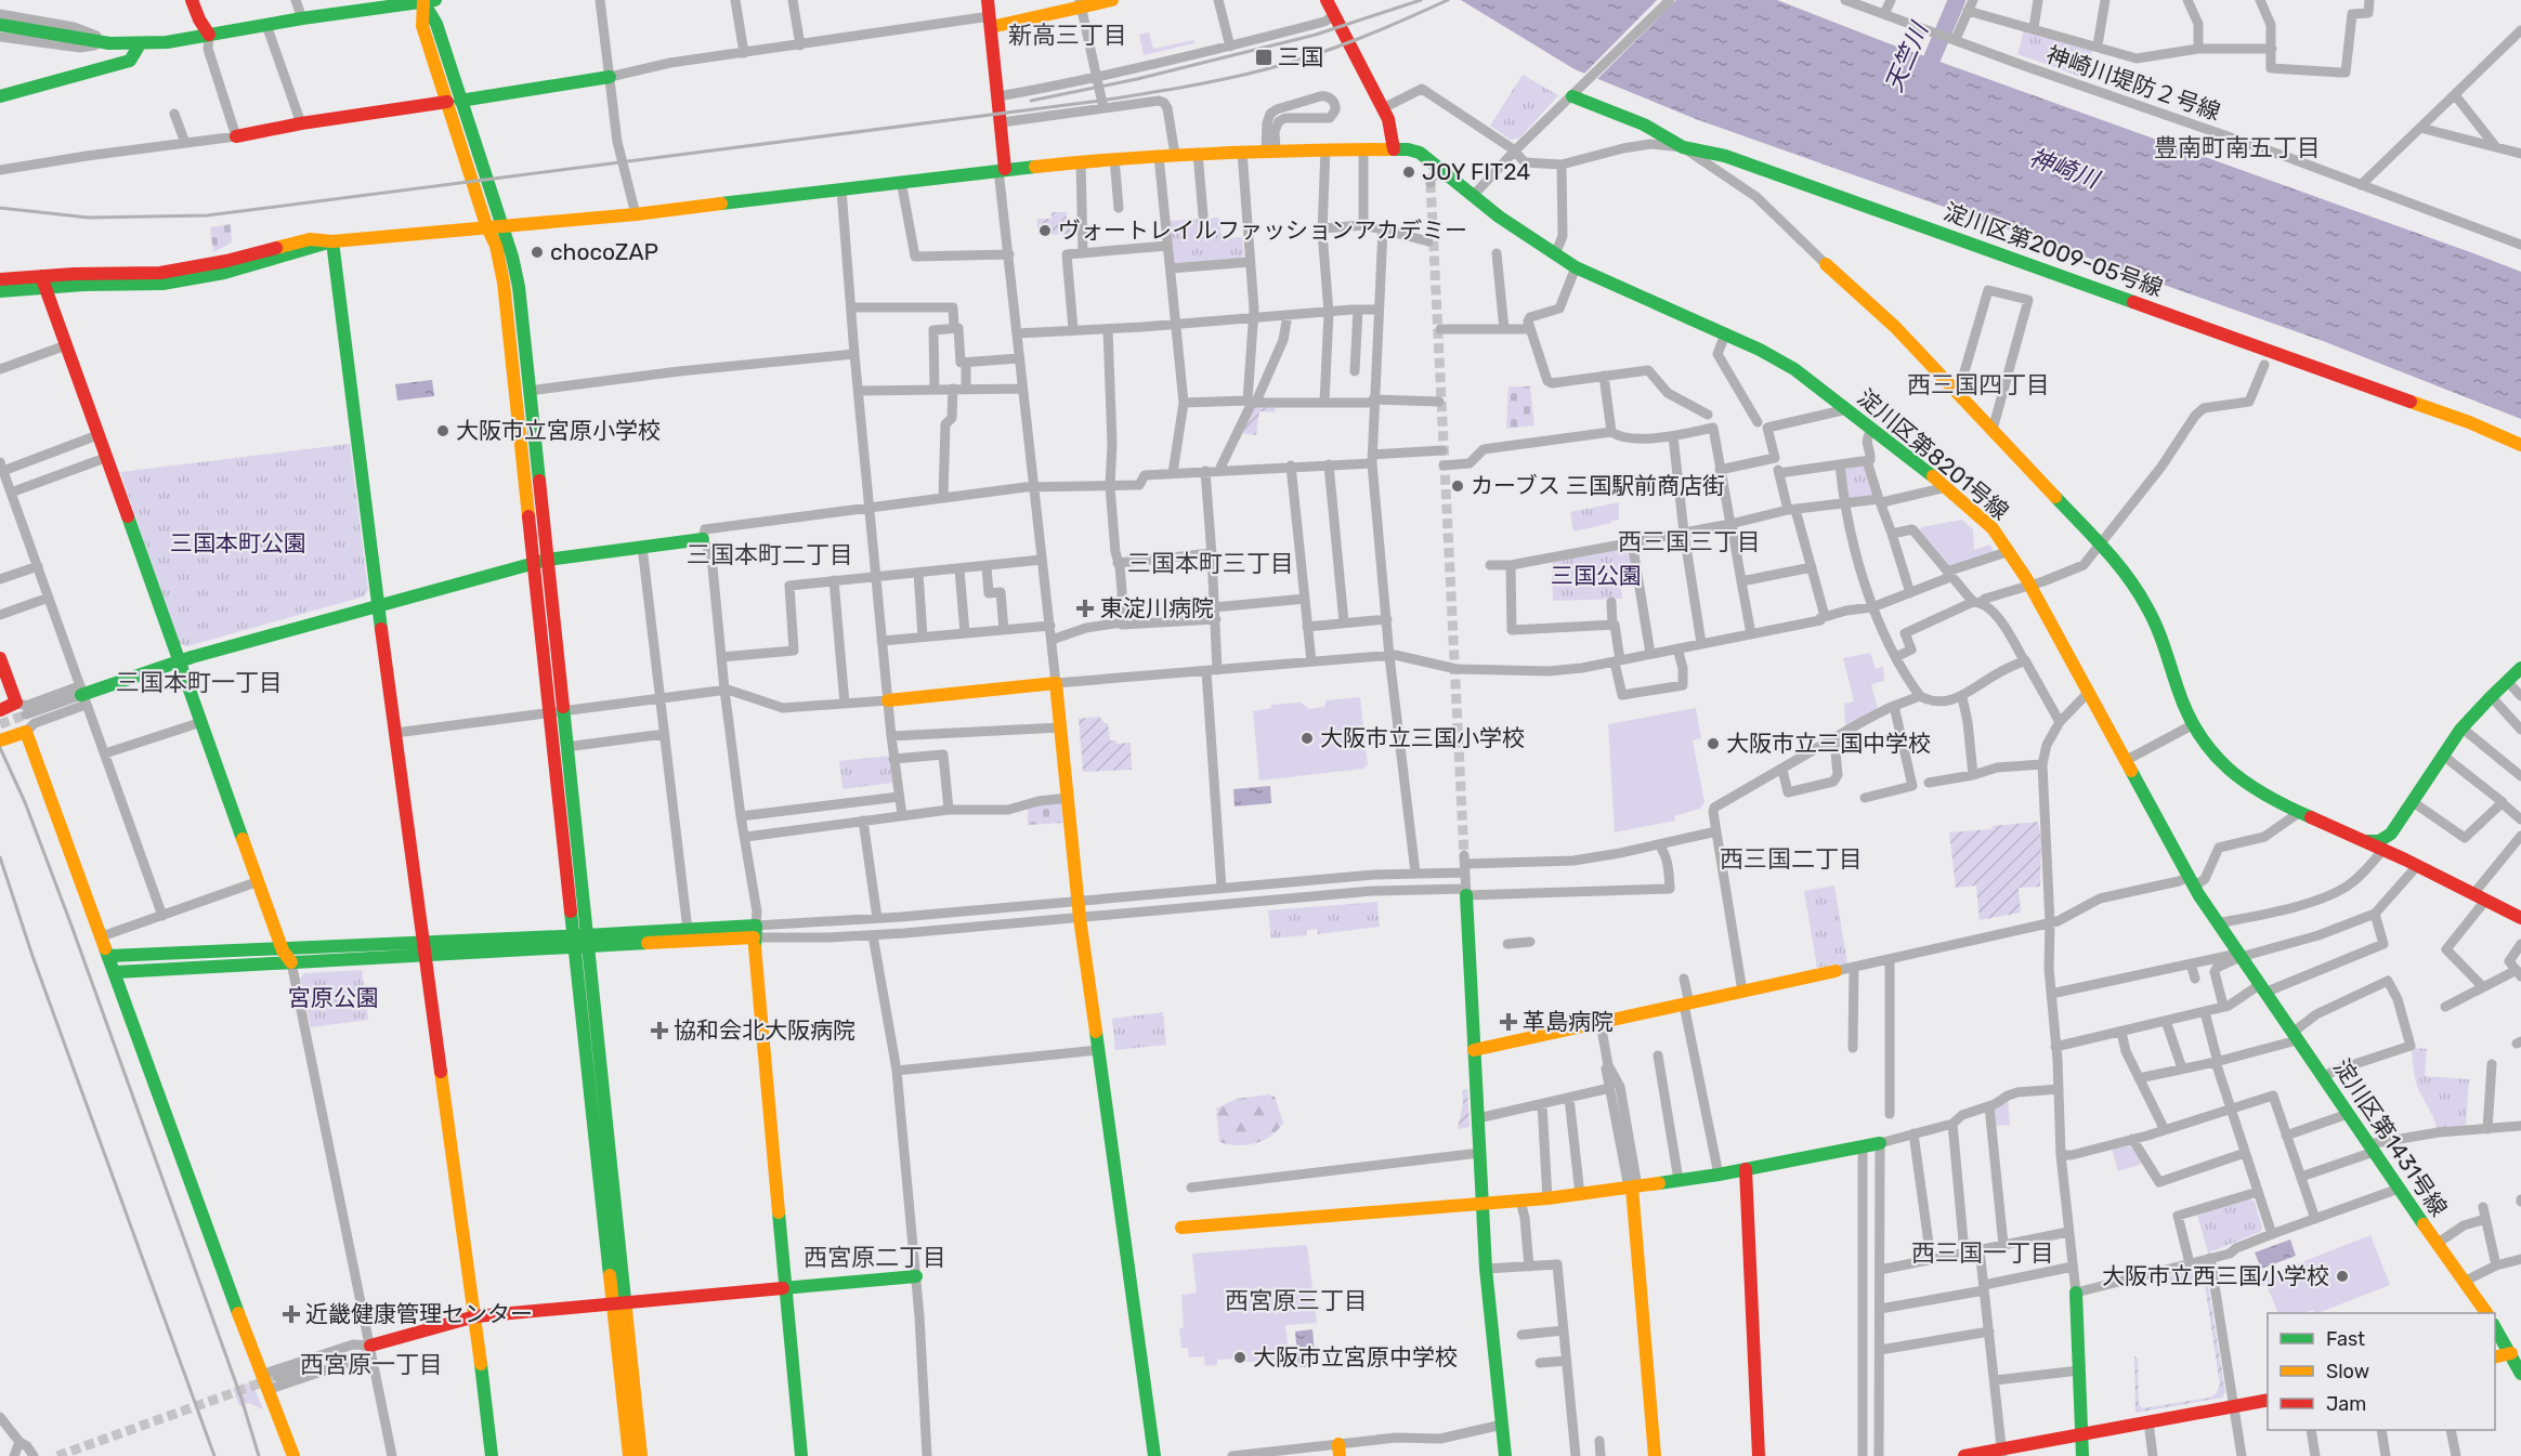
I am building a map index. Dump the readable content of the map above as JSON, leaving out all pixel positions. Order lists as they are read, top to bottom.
{
  "streets": {
    "main road": ["淀川区第2009-05号線", "淀川区第8201号線", "淀川区第1431号線"],
    "street": ["神崎川堤防２号線"]
  },
  "crossings": [
    ["淀川区第8201号線", "淀川区第1431号線"]
  ],
  "districts": [
    "新高三丁目",
    "豊南町南五丁目",
    "西三国四丁目",
    "西三国三丁目",
    "三国本町二丁目",
    "三国本町三丁目",
    "三国本町一丁目",
    "西三国二丁目",
    "西三国一丁目",
    "西宮原二丁目",
    "西宮原三丁目",
    "西宮原一丁目"
  ],
  "water": ["天竺川", "神崎川"],
  "parks": ["三国本町公園", "三国公園", "宮原公園"],
  "places": {
    "transit": ["三国"],
    "other": [
      "JOY FIT24",
      "ヴォートレイルファッションアカデミー",
      "chocoZAP",
      "大阪市立宮原小学校",
      "カーブス 三国駅前商店街",
      "大阪市立三国小学校",
      "大阪市立三国中学校",
      "大阪市立西三国小学校",
      "大阪市立宮原中学校"
    ],
    "health": [
      "東淀川病院",
      "革島病院",
      "協和会北大阪病院",
      "近畿健康管理センター"
    ]
  },
  "legend": ["Fast", "Slow", "Jam"]
}
